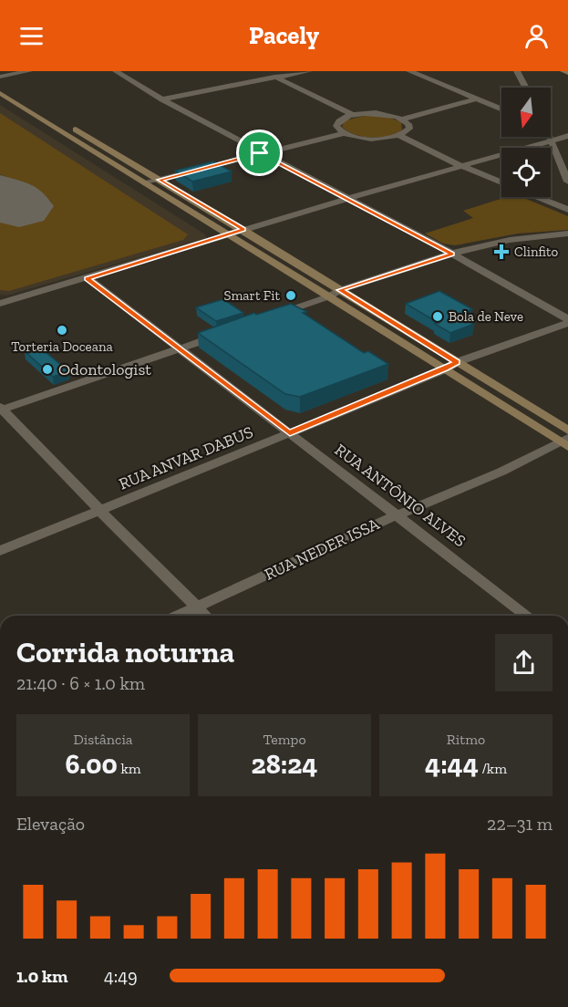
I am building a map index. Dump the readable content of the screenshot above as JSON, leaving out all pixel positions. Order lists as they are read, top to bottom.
{
  "streets": {
    "street": ["RUA ANVAR DABUS", "RUA ANTÔNIO ALVES", "RUA NEDER ISSA"]
  },
  "crossings": [
    ["RUA ANVAR DABUS", "RUA ANTÔNIO ALVES"],
    ["RUA ANTÔNIO ALVES", "RUA NEDER ISSA"]
  ],
  "places": {
    "health": ["Clinfito"],
    "other": [
      "Smart Fit",
      "Bola de Neve",
      "Torteria Doceana",
      "Odontologist"
    ]
  },
  "north": "bottom",
  "page": {
    "header": "Pacely",
    "heading": ["Corrida noturna", "21:40 · 6 × 1.0 km"],
    "stats": [
      ["Distância", "6.00 km"],
      ["Tempo", "28:24"],
      ["Ritmo", "4:44 /km"]
    ],
    "chart": ["Elevação", "22–31 m"],
    "list": [
      {
        "name": "1.0 km",
        "note": "4:49"
      }
    ]
  }
}
